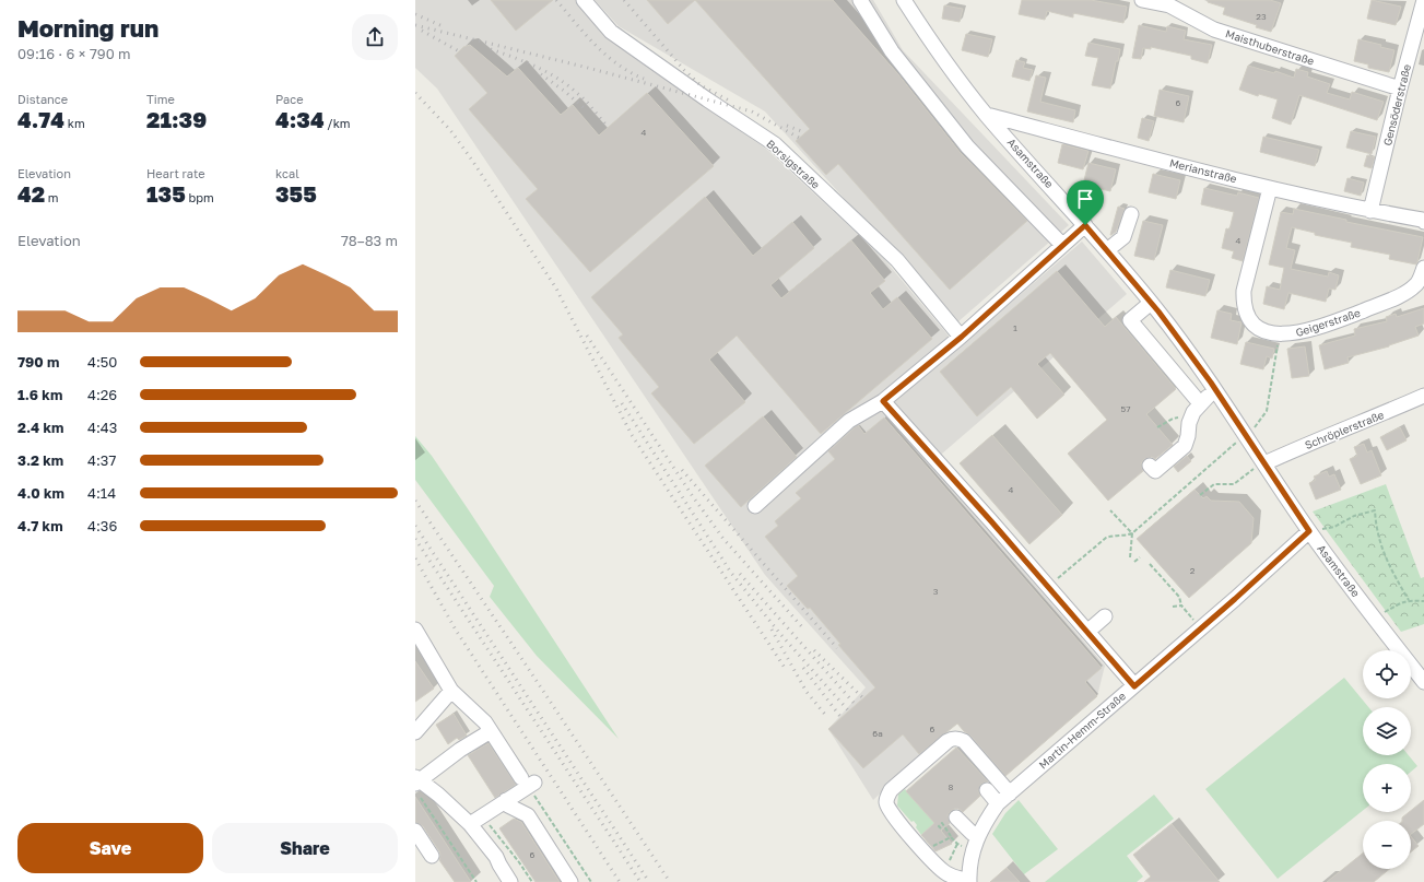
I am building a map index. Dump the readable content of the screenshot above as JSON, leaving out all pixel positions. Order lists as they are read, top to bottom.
{
  "streets": {
    "street": [
      "Maisthuberstraße",
      "Gensöderstraße",
      "Asamstraße",
      "Borsigstraße",
      "Merianstraße",
      "Geigerstraße",
      "Schröplerstraße",
      "Martin-Hemm-Straße"
    ]
  },
  "crossings": [
    ["Maisthuberstraße", "Gensöderstraße"],
    ["Gensöderstraße", "Merianstraße"],
    ["Asamstraße", "Merianstraße"],
    ["Asamstraße", "Schröplerstraße"],
    ["Asamstraße", "Martin-Hemm-Straße"],
    ["Merianstraße", "Geigerstraße"]
  ],
  "house_numbers": [
    "23",
    "6",
    "4",
    "4",
    "1",
    "57",
    "4",
    "2",
    "3",
    "6",
    "6a",
    "8",
    "6"
  ],
  "page": {
    "heading": ["Morning run", "09:16 · 6 × 790 m"],
    "stats": [
      ["Distance", "4.74 km"],
      ["Time", "21:39"],
      ["Pace", "4:34 /km"],
      ["Elevation", "42 m"],
      ["Heart rate", "135 bpm"],
      ["kcal", "355"]
    ],
    "chart": ["Elevation", "78–83 m"],
    "list": [
      {
        "name": "790 m",
        "note": "4:50"
      },
      {
        "name": "1.6 km",
        "note": "4:26"
      },
      {
        "name": "2.4 km",
        "note": "4:43"
      },
      {
        "name": "3.2 km",
        "note": "4:37"
      },
      {
        "name": "4.0 km",
        "note": "4:14"
      },
      {
        "name": "4.7 km",
        "note": "4:36"
      }
    ],
    "map_buttons": ["+", "−"],
    "buttons": ["Save", "Share"]
  }
}
